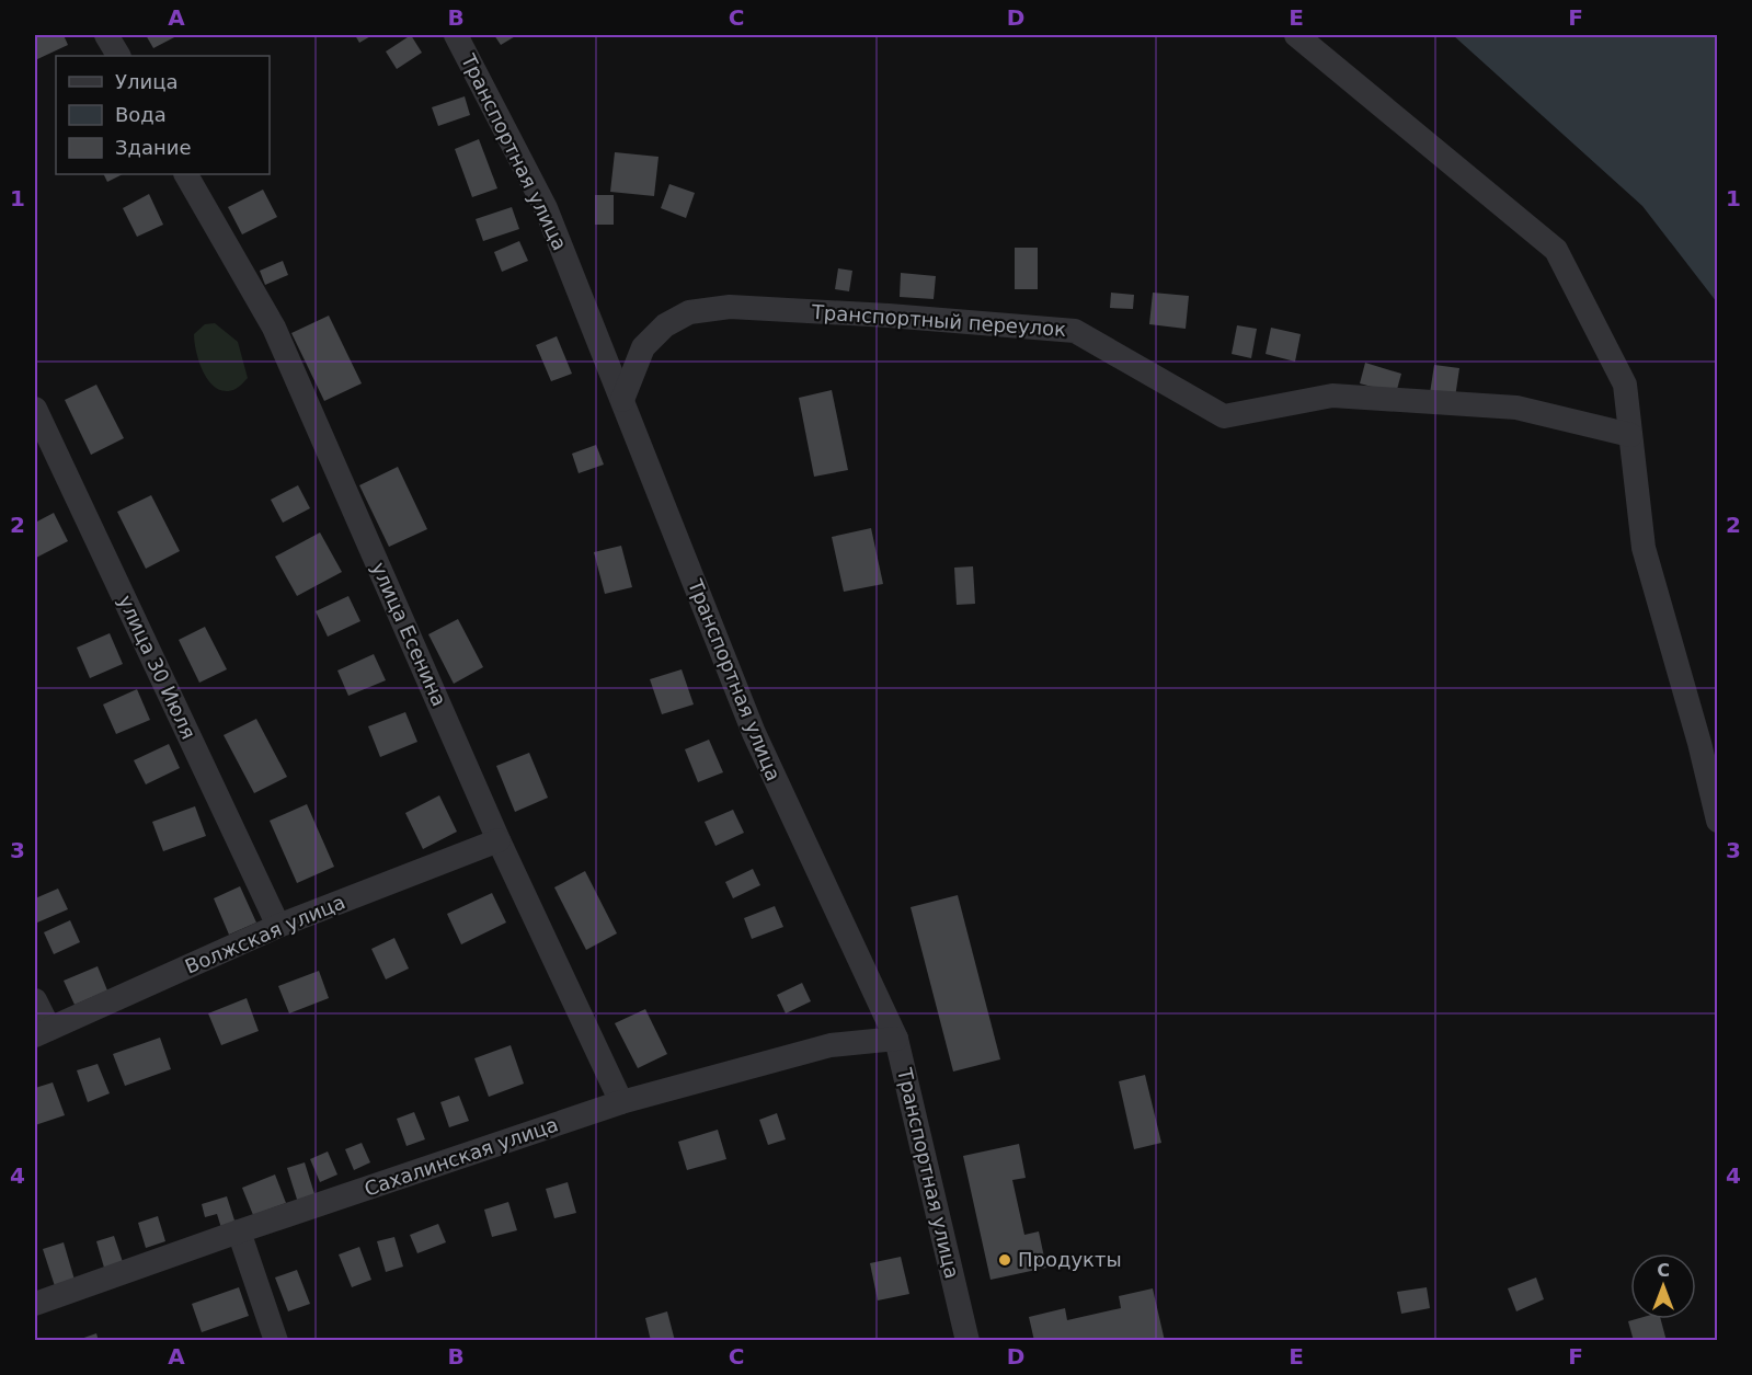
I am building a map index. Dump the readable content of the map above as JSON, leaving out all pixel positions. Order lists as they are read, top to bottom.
{
  "streets": {
    "street": [
      "Транспортная улица",
      "Транспортный переулок",
      "улица Есенина",
      "улица 30 Июля",
      "Волжская улица",
      "Сахалинская улица"
    ]
  },
  "crossings": [
    ["Транспортная улица", "Транспортный переулок"],
    ["Транспортная улица", "Сахалинская улица"],
    ["улица Есенина", "Волжская улица"],
    ["улица Есенина", "Сахалинская улица"],
    ["улица 30 Июля", "Волжская улица"]
  ],
  "places": ["Продукты"],
  "legend": ["Улица", "Вода", "Здание"],
  "north": "top",
  "grid": {
    "columns": [
      "A",
      "B",
      "C",
      "D",
      "E",
      "F"
    ],
    "rows": [
      "1",
      "2",
      "3",
      "4"
    ]
  }
}
